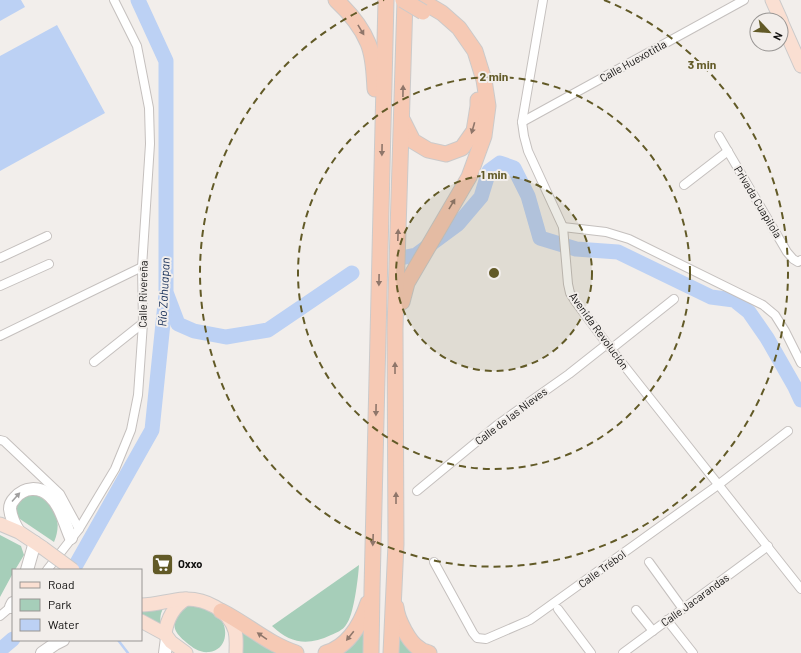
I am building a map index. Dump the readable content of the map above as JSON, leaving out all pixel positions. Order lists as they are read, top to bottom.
{
  "streets": {
    "street": [
      "Calle Huexotitla",
      "Privada Cuapilola",
      "Calle Rivereña",
      "Avenida Revolución",
      "Calle de las Nieves",
      "Calle Trébol",
      "Calle Jacarandas"
    ]
  },
  "crossings": [
    ["Calle Huexotitla", "Avenida Revolución"],
    ["Avenida Revolución", "Calle de las Nieves"],
    ["Avenida Revolución", "Calle Trébol"],
    ["Avenida Revolución", "Calle Jacarandas"]
  ],
  "water": ["Río Zahuapan"],
  "places": {
    "supermarket": ["Oxxo"]
  },
  "legend": ["Road", "Park", "Water"],
  "north": "bottom right",
  "rings": ["3 min", "2 min", "1 min"]
}
